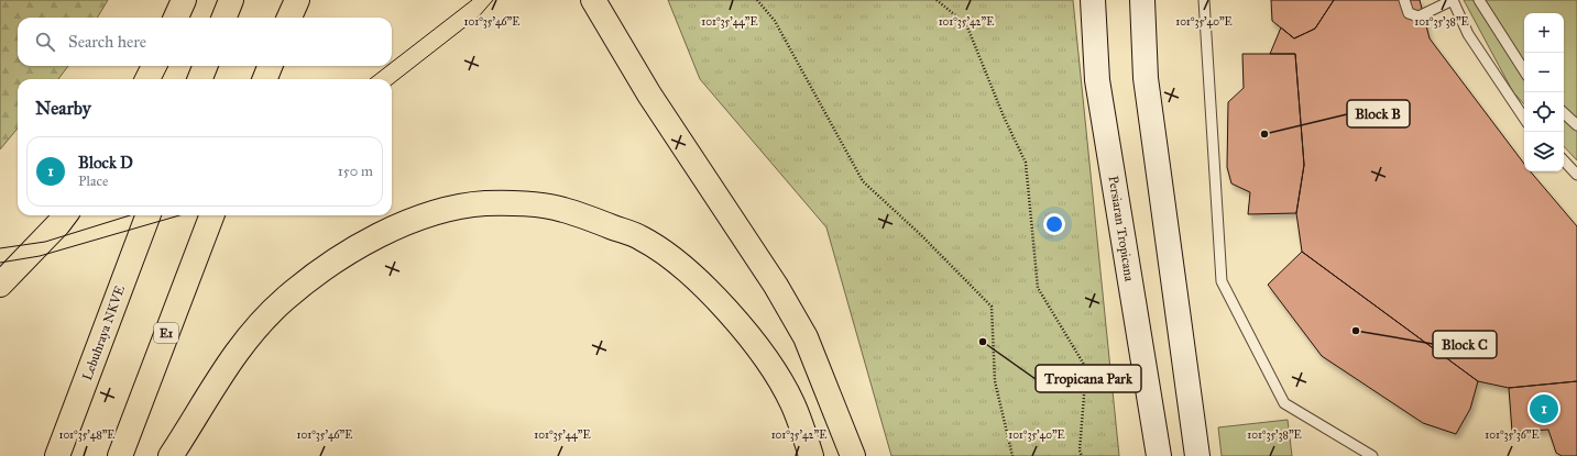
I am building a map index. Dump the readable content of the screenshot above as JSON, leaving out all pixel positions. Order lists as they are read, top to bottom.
{
  "streets": {
    "highway": ["Lebuhraya NKVE", "E1"],
    "main road": ["Persiaran Tropicana"]
  },
  "places": ["Block B", "Block C", "Tropicana Park"],
  "page": {
    "map_buttons": ["+", "−"],
    "search": "Search here",
    "heading": "Nearby",
    "list": [
      {
        "mark": "1",
        "name": "Block D",
        "note": "Place",
        "value": "150 m"
      }
    ],
    "pins": "1"
  },
  "coordinates": [
    "101°35'42\"E",
    "101°35'40\"E",
    "101°35'46\"E",
    "101°35'44\"E",
    "101°35'38\"E",
    "101°35'48\"E",
    "101°35'36\"E"
  ]
}
